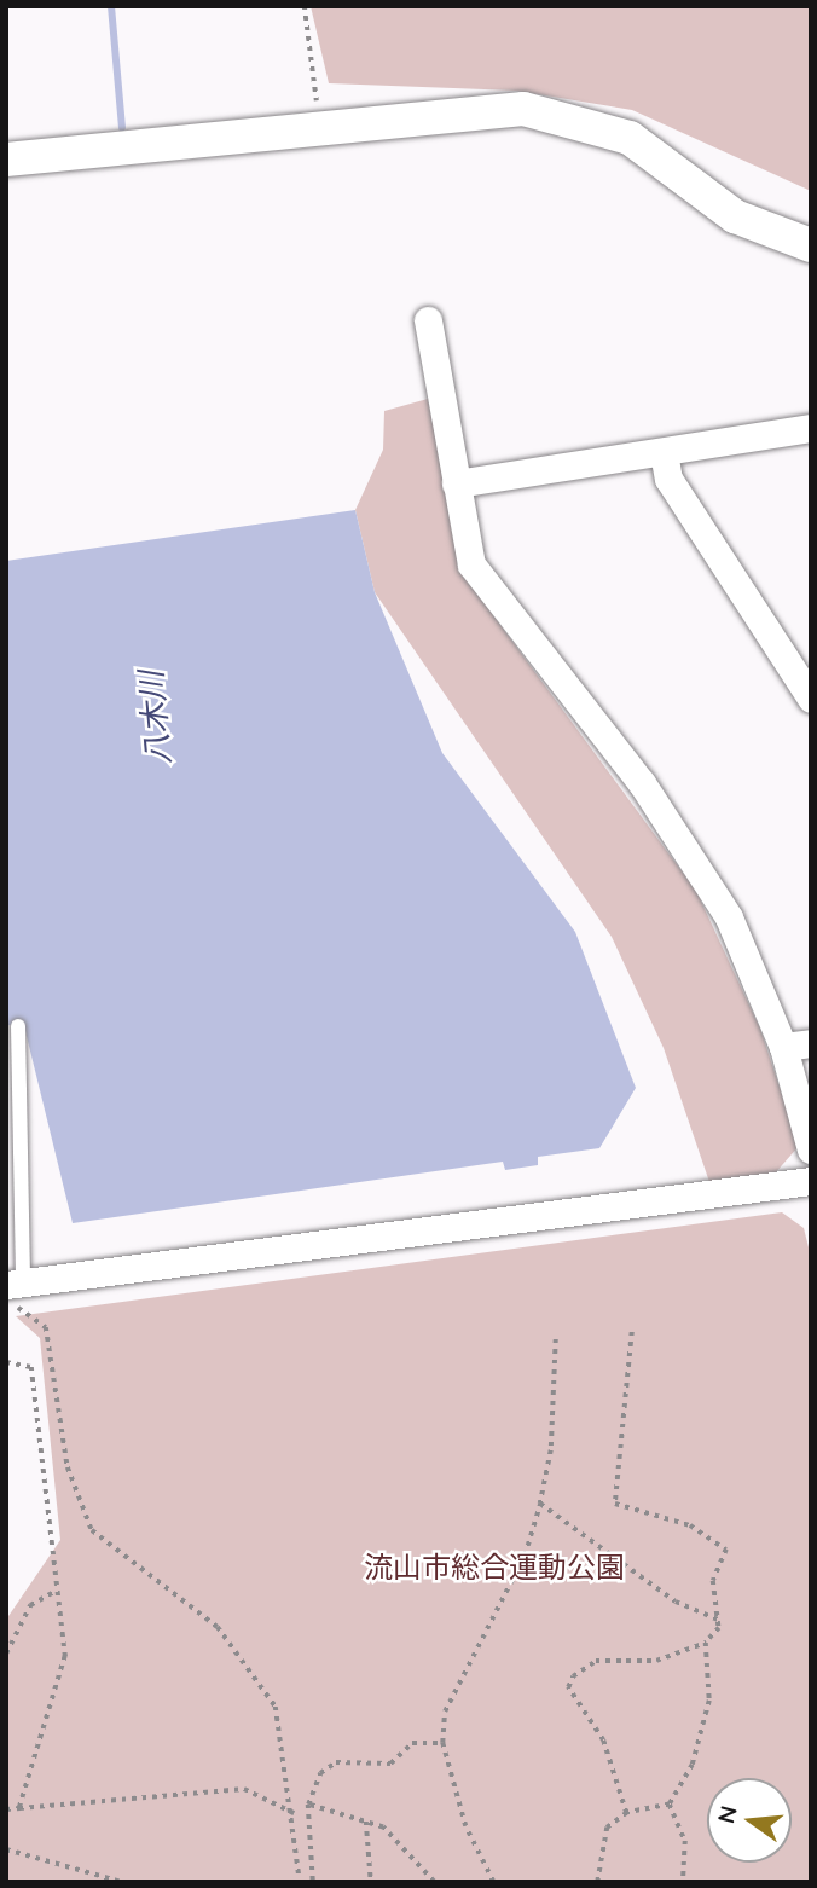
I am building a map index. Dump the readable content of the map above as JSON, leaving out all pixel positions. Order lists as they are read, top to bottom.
{
  "water": ["八木川"],
  "parks": ["流山市総合運動公園"],
  "north": "left"
}
